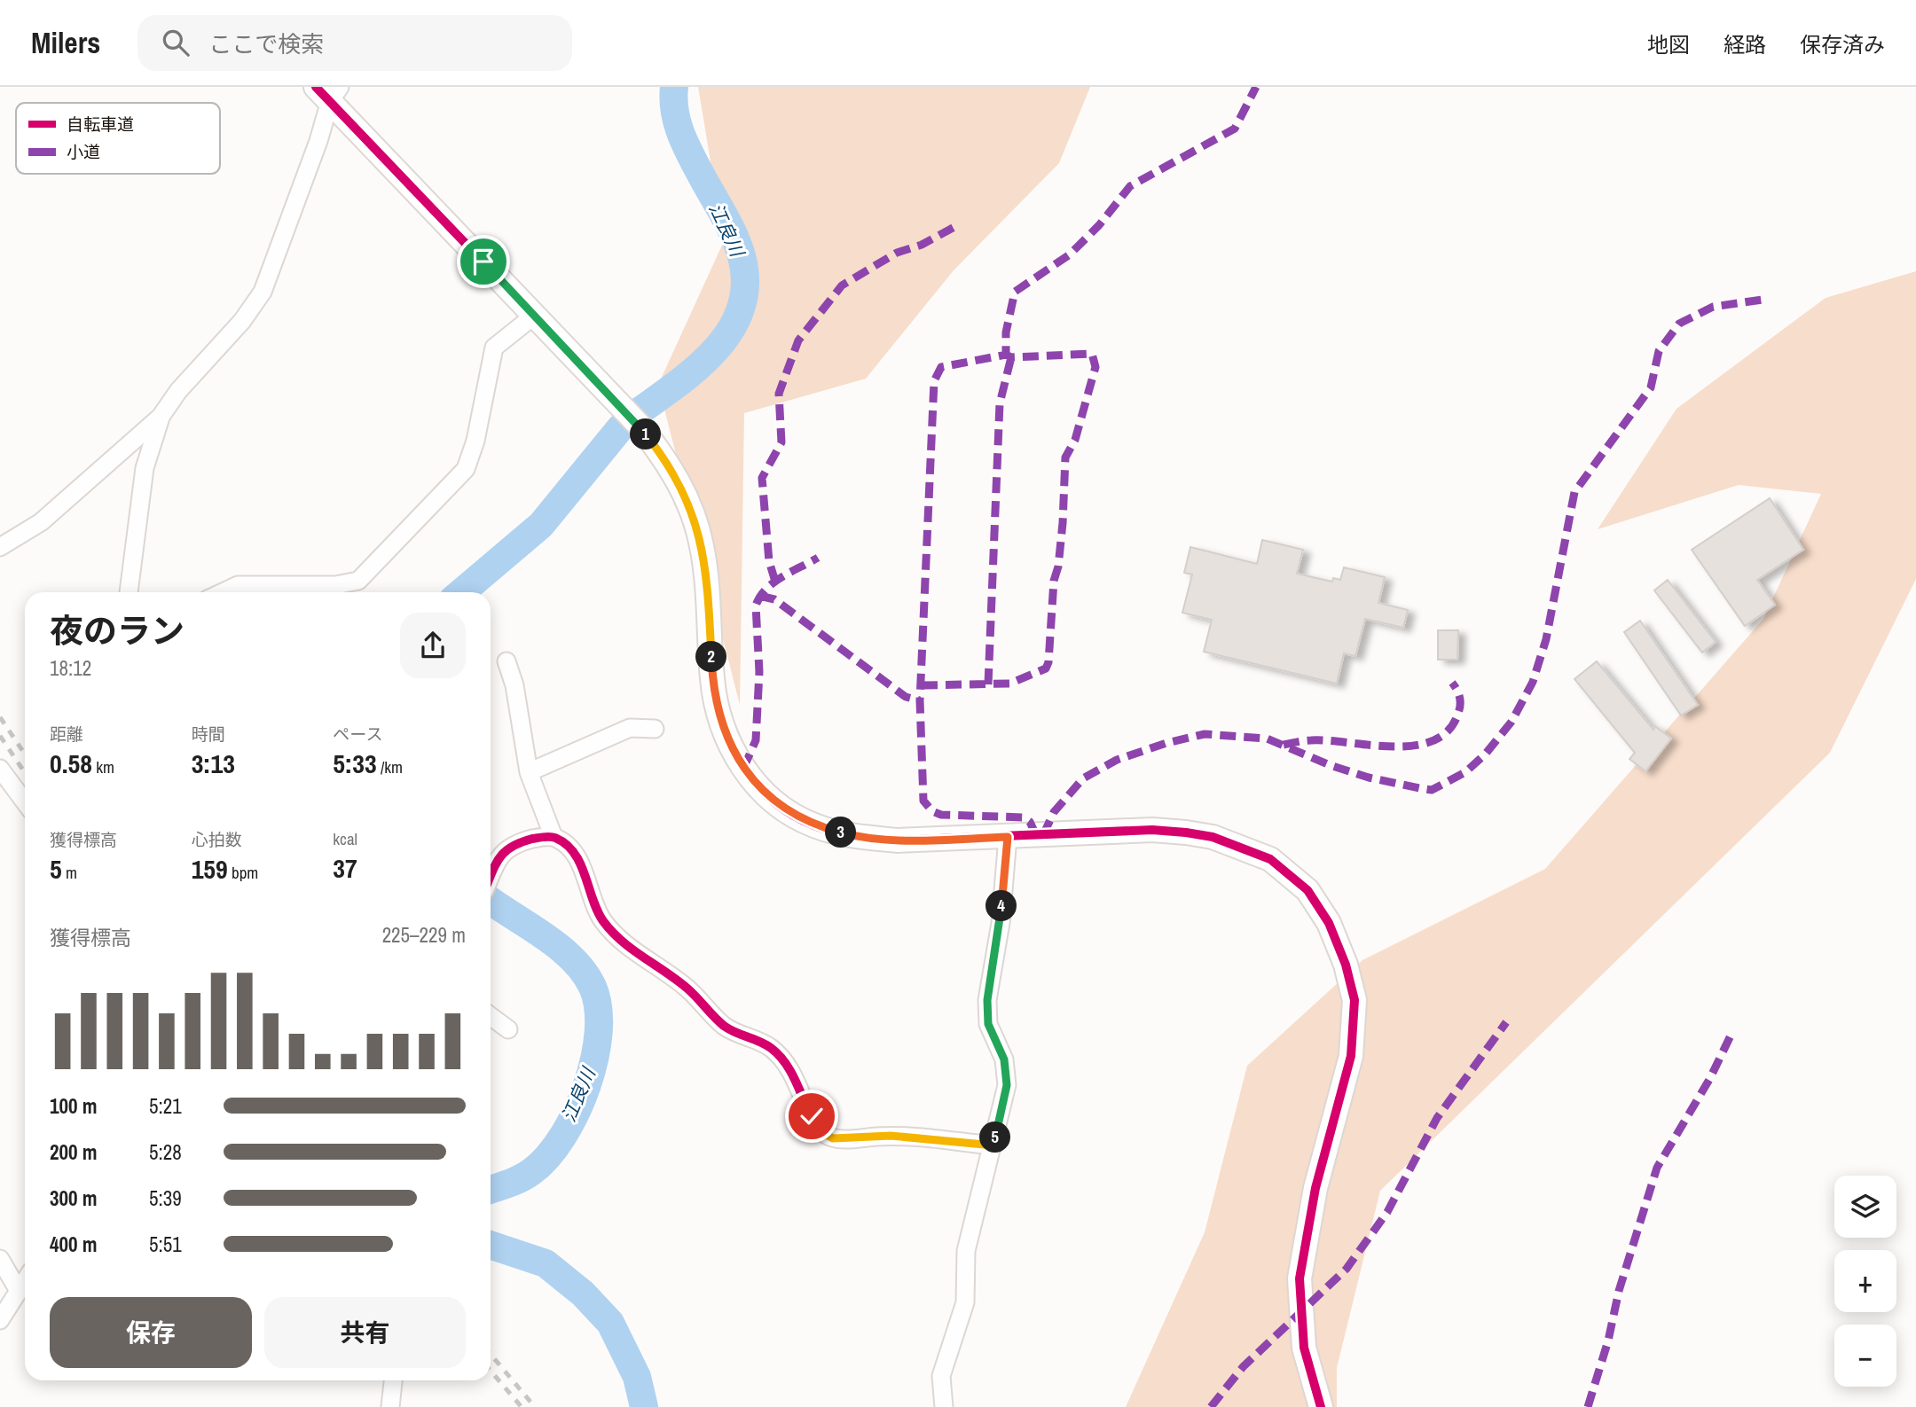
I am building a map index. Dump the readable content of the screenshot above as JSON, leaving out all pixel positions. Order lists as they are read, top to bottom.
{
  "water": ["江良川"],
  "legend": ["自転車道", "小道"],
  "page": {
    "header": "Milers",
    "search": "ここで検索",
    "nav": ["地図", "経路", "保存済み"],
    "pins": [
      "1",
      "2",
      "3",
      "4",
      "5"
    ],
    "heading": ["夜のラン", "18:12"],
    "stats": [
      ["距離", "0.58 km"],
      ["時間", "3:13"],
      ["ペース", "5:33 /km"],
      ["獲得標高", "5 m"],
      ["心拍数", "159 bpm"],
      ["kcal", "37"]
    ],
    "chart": ["獲得標高", "225–229 m"],
    "list": [
      {
        "name": "100 m",
        "note": "5:21"
      },
      {
        "name": "200 m",
        "note": "5:28"
      },
      {
        "name": "300 m",
        "note": "5:39"
      },
      {
        "name": "400 m",
        "note": "5:51"
      }
    ],
    "map_buttons": ["+", "−"],
    "buttons": ["保存", "共有"]
  }
}
